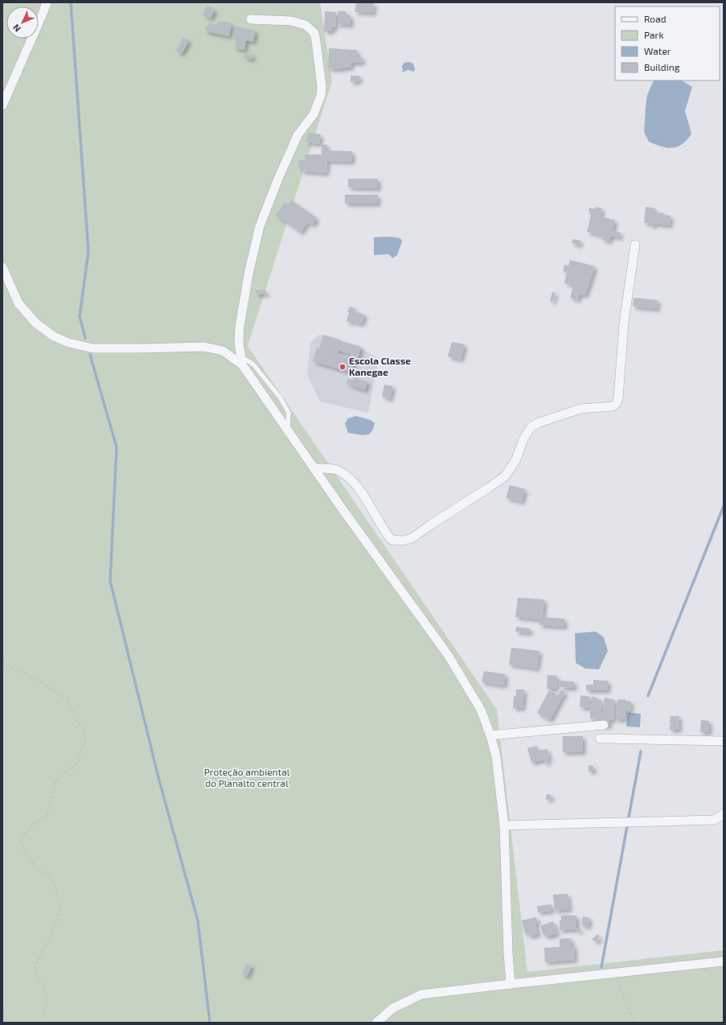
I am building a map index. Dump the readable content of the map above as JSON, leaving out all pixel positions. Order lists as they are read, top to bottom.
{
  "parks": ["Proteção ambiental do Planalto central"],
  "places": ["Escola Classe Kanegae"],
  "legend": [
    "Road",
    "Park",
    "Water",
    "Building"
  ],
  "north": "bottom left"
}
